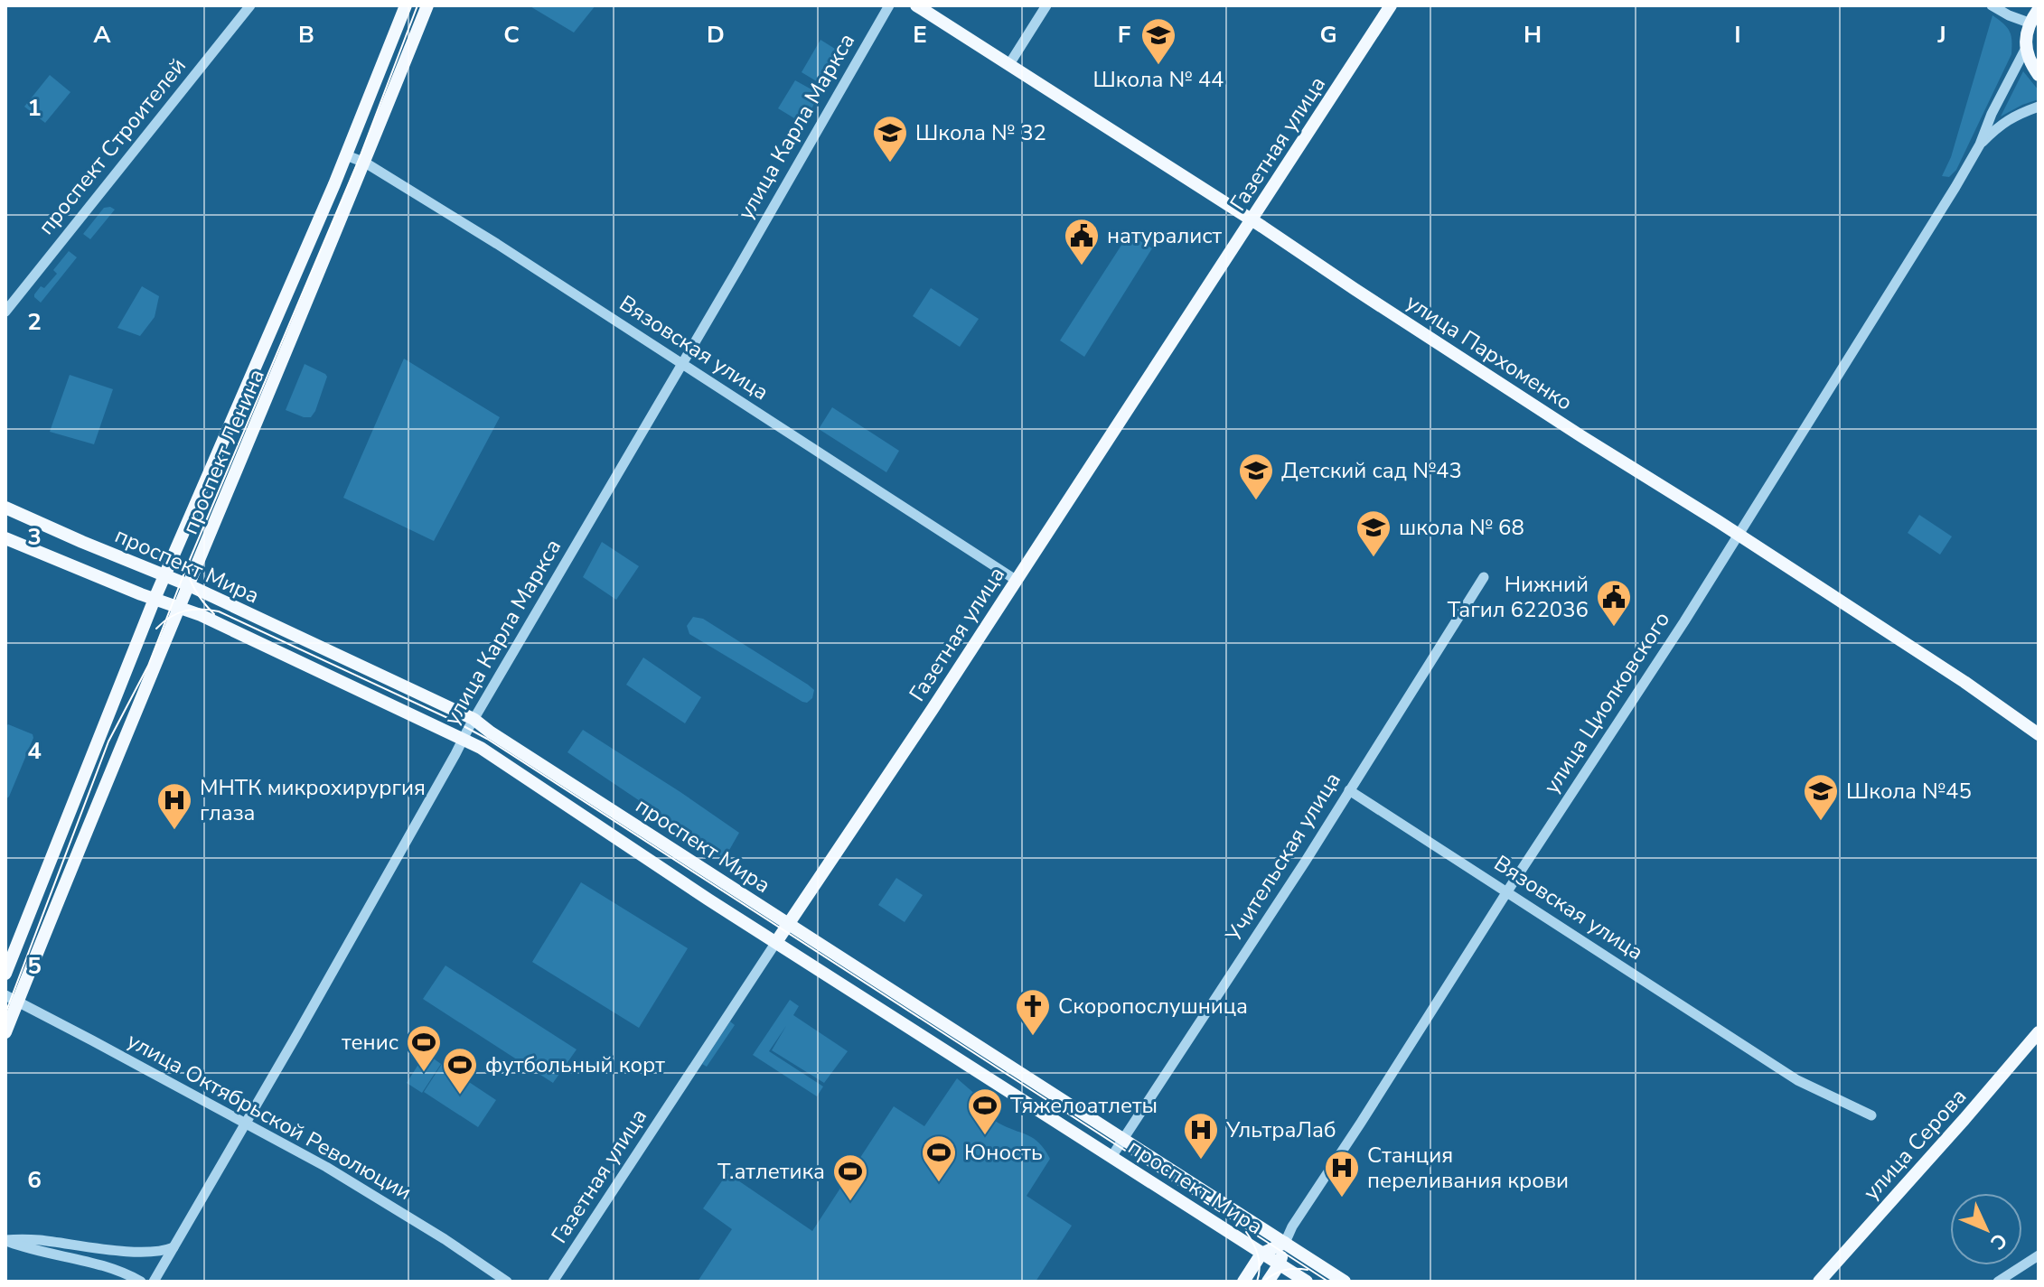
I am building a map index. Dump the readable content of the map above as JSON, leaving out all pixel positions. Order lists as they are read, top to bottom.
{
  "streets": {
    "main road": [
      "Газетная улица",
      "улица Пархоменко",
      "проспект Ленина",
      "проспект Мира",
      "улица Циолковского",
      "улица Серова"
    ],
    "street": [
      "улица Карла Маркса",
      "проспект Строителей",
      "Вязовская улица",
      "Учительская улица",
      "улица Октябрьской Революции"
    ]
  },
  "crossings": [
    ["улица Карла Маркса", "Вязовская улица"],
    ["улица Карла Маркса", "проспект Мира"],
    ["улица Карла Маркса", "улица Октябрьской Революции"],
    ["Газетная улица", "Вязовская улица"],
    ["Газетная улица", "улица Пархоменко"],
    ["Газетная улица", "проспект Мира"],
    ["Вязовская улица", "проспект Ленина"],
    ["Вязовская улица", "улица Циолковского"],
    ["Вязовская улица", "Учительская улица"],
    ["улица Пархоменко", "улица Циолковского"],
    ["проспект Ленина", "проспект Мира"],
    ["проспект Ленина", "улица Октябрьской Революции"],
    ["проспект Мира", "улица Циолковского"],
    ["проспект Мира", "Учительская улица"]
  ],
  "places": {
    "school or university": [
      "Школа № 44",
      "Школа № 32",
      "Детский сад №43",
      "школа № 68",
      "Школа №45"
    ],
    "public building": ["натуралист", "Нижний Тагил 622036"],
    "hospital": ["МНТК микрохирургия глаза", "УльтраЛаб", "Станция переливания крови"],
    "church": ["Скоропослушница"],
    "sports": [
      "тенис",
      "футбольный корт",
      "Тяжелоатлеты",
      "Юность",
      "Т.атлетика"
    ]
  },
  "north": "bottom right",
  "grid": {
    "columns": [
      "A",
      "B",
      "C",
      "D",
      "E",
      "F",
      "G",
      "H",
      "I",
      "J"
    ],
    "rows": [
      "1",
      "2",
      "3",
      "4",
      "5",
      "6"
    ]
  }
}
